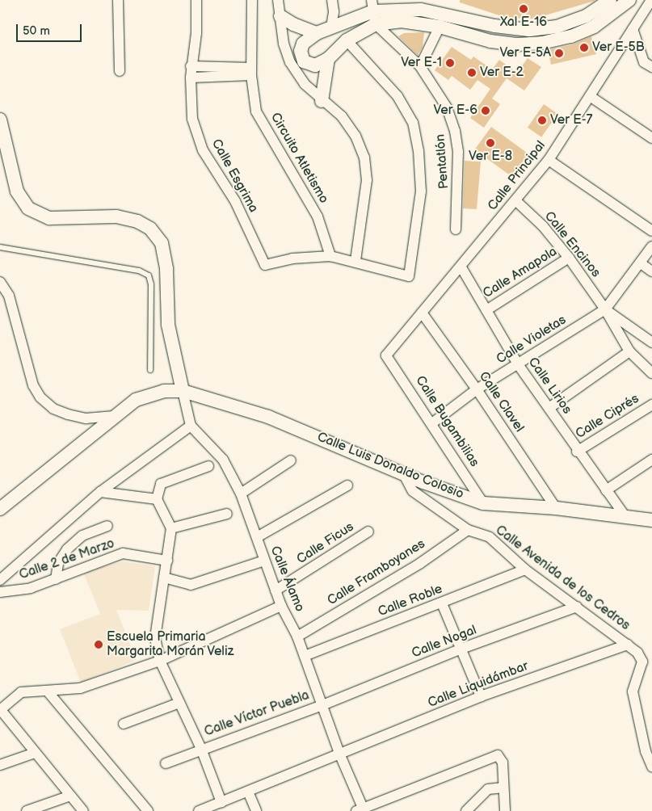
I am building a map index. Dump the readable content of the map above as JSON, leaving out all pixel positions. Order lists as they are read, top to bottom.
{
  "streets": {
    "street": [
      "Circuito Atletismo",
      "Pentatlón",
      "Calle Esgrima",
      "Calle Principal",
      "Calle Encinos",
      "Calle Amapola",
      "Calle Violetas",
      "Calle Lirios",
      "Calle Clavel",
      "Calle Ciprés",
      "Calle Bugambilias",
      "Calle Luis Donaldo Colosio",
      "Calle Ficus",
      "Calle 2 de Marzo",
      "Calle Framboyanes",
      "Calle Avenida de los Cedros",
      "Calle Álamo",
      "Calle Roble",
      "Calle Nogal",
      "Calle Liquidámbar",
      "Calle Víctor Puebla"
    ]
  },
  "crossings": [
    ["Circuito Atletismo", "Calle Esgrima"],
    ["Calle Principal", "Calle Encinos"],
    ["Calle Principal", "Calle Lirios"],
    ["Calle Principal", "Calle Clavel"],
    ["Calle Principal", "Calle Bugambilias"],
    ["Calle Encinos", "Calle Amapola"],
    ["Calle Encinos", "Calle Violetas"],
    ["Calle Amapola", "Calle Lirios"],
    ["Calle Violetas", "Calle Lirios"],
    ["Calle Violetas", "Calle Clavel"],
    ["Calle Violetas", "Calle Bugambilias"],
    ["Calle Lirios", "Calle Ciprés"],
    ["Calle Lirios", "Calle Luis Donaldo Colosio"],
    ["Calle Clavel", "Calle Luis Donaldo Colosio"],
    ["Calle Bugambilias", "Calle Luis Donaldo Colosio"],
    ["Calle Luis Donaldo Colosio", "Calle Avenida de los Cedros"],
    ["Calle Ficus", "Calle Álamo"],
    ["Calle Framboyanes", "Calle Avenida de los Cedros"],
    ["Calle Framboyanes", "Calle Álamo"],
    ["Calle Avenida de los Cedros", "Calle Roble"],
    ["Calle Avenida de los Cedros", "Calle Nogal"],
    ["Calle Avenida de los Cedros", "Calle Liquidámbar"],
    ["Calle Álamo", "Calle Roble"],
    ["Calle Álamo", "Calle Nogal"],
    ["Calle Álamo", "Calle Liquidámbar"],
    ["Calle Álamo", "Calle Víctor Puebla"],
    ["Calle Nogal", "Calle Víctor Puebla"]
  ],
  "places": [
    "Xal E-16",
    "Ver E-5B",
    "Ver E-5A",
    "Ver E-1",
    "Ver E-2",
    "Ver E-6",
    "Ver E-7",
    "Ver E-8",
    "Escuela Primaria Margarita Morán Veliz"
  ],
  "scale_bar": "50 m"
}
